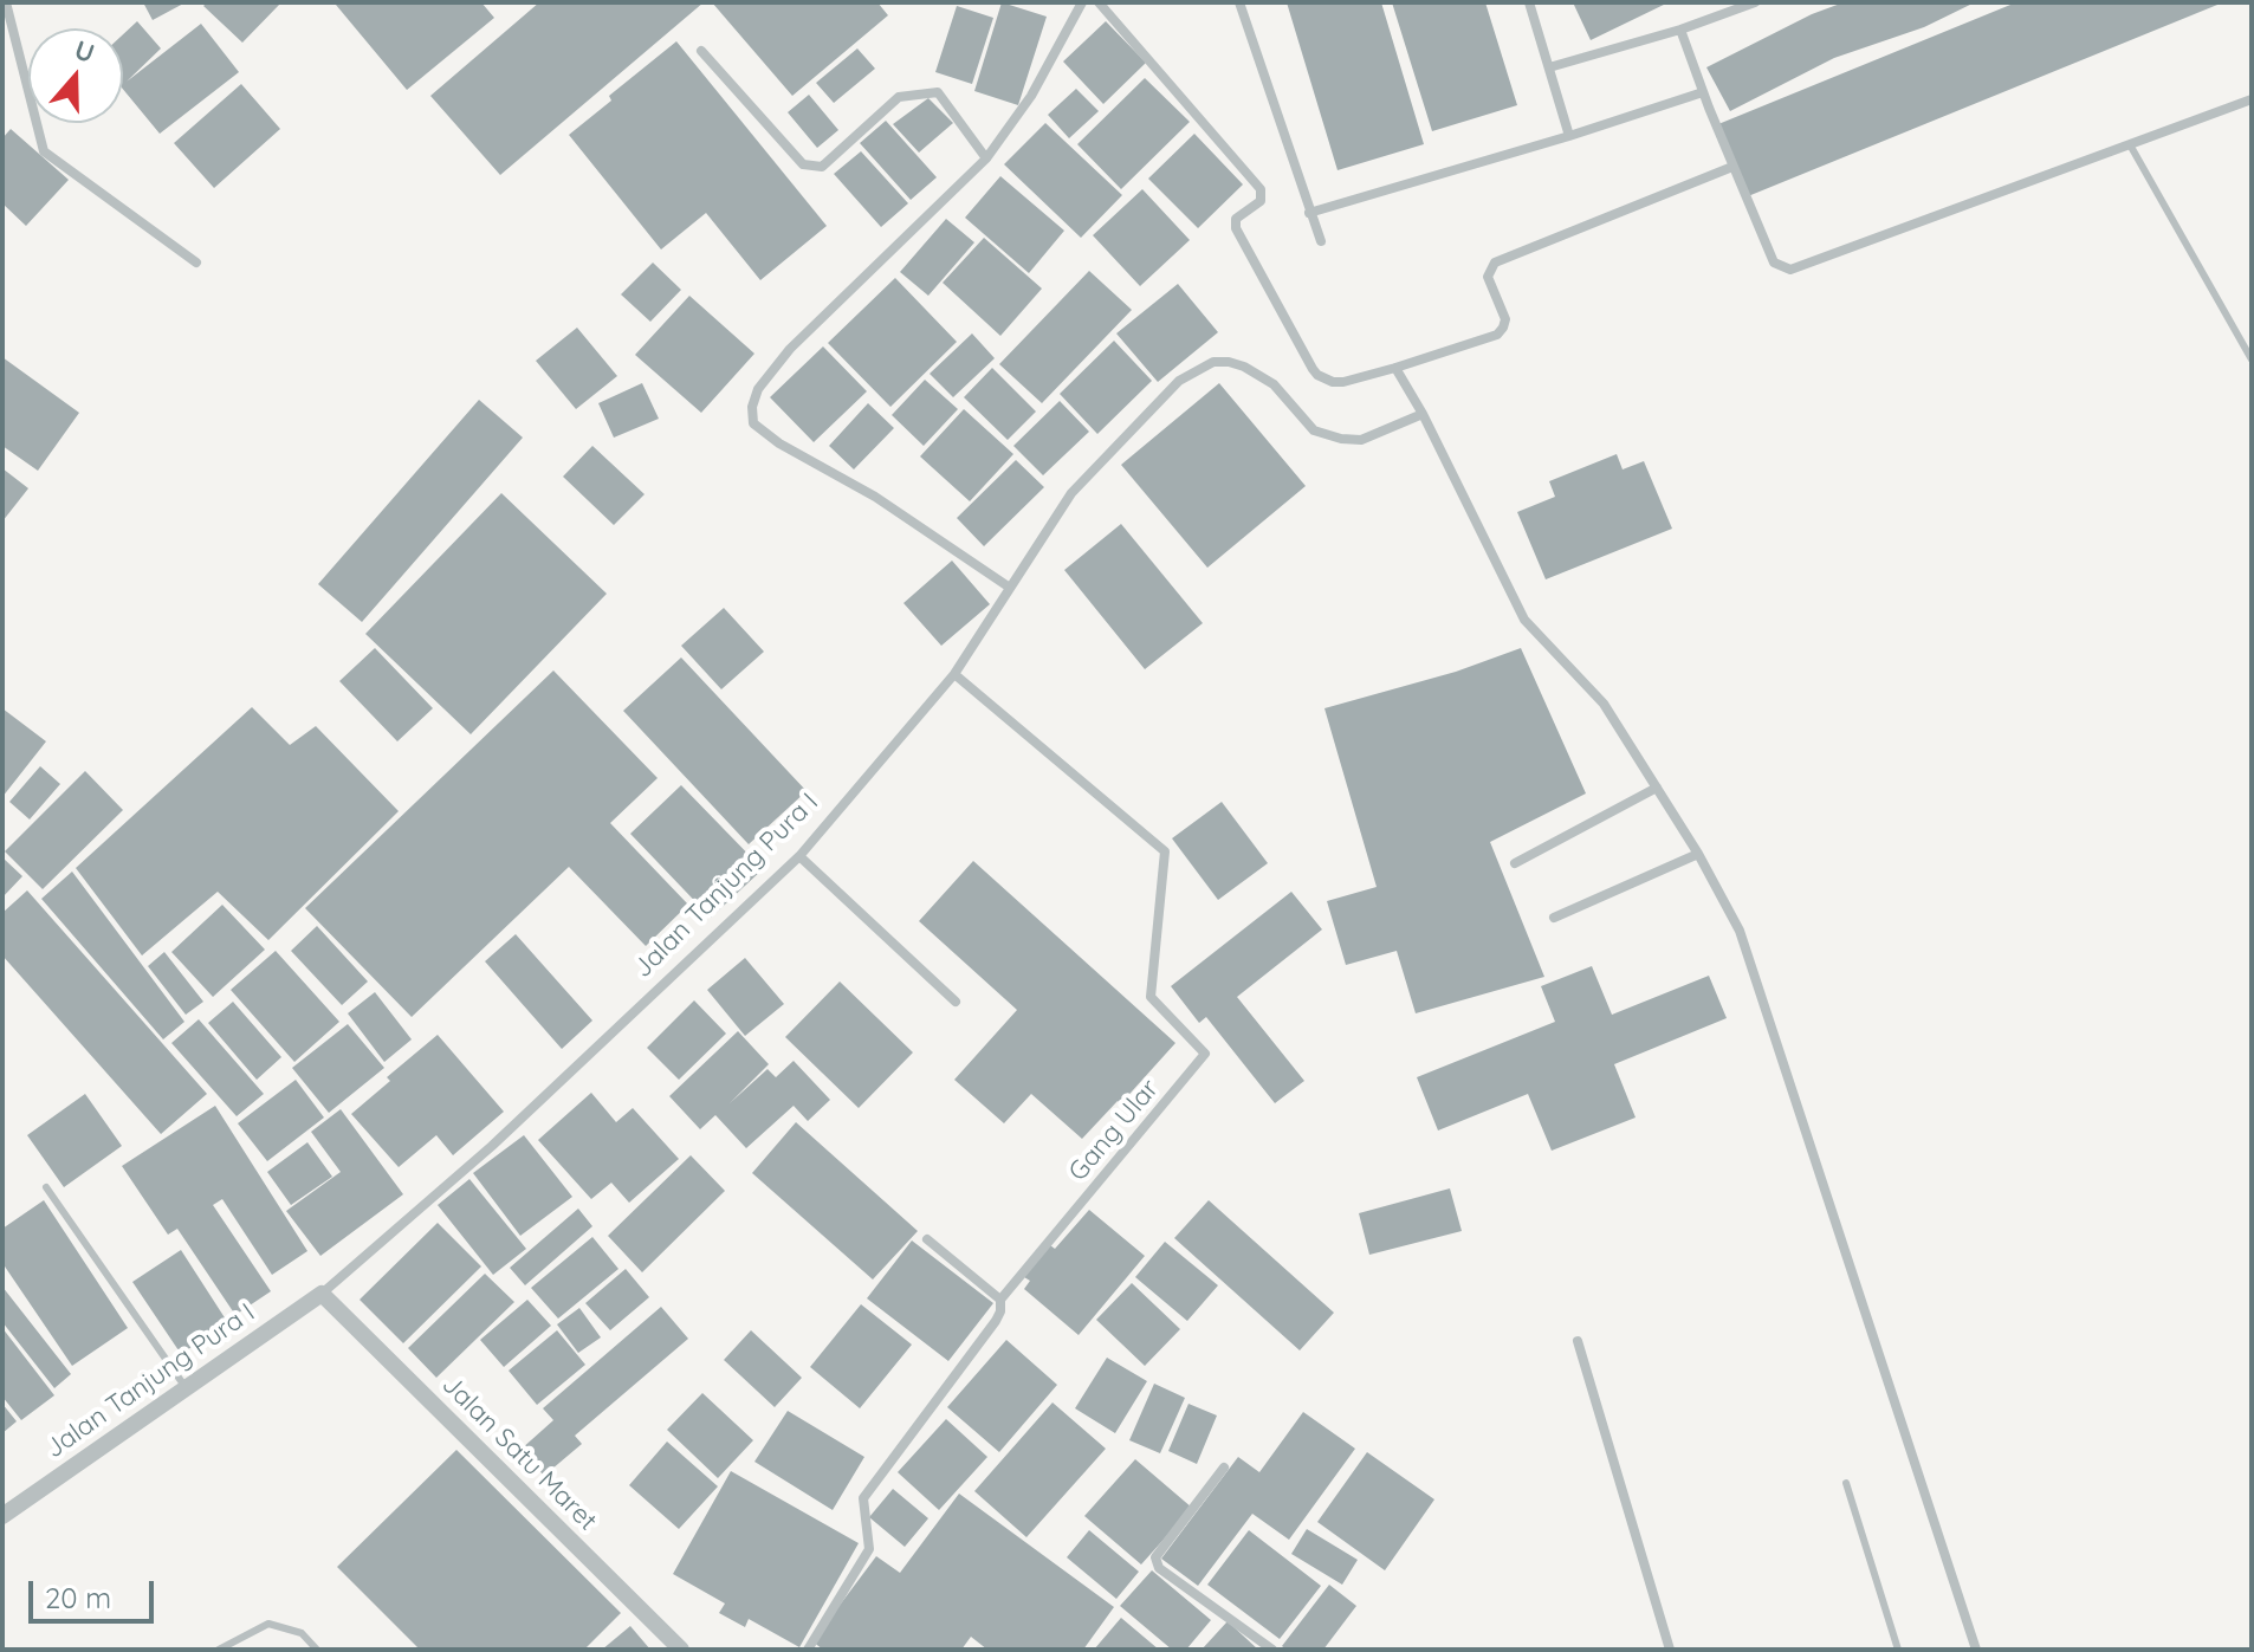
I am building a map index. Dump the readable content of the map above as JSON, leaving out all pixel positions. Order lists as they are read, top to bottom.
{
  "streets": {
    "street": ["Jalan Tanjung Pura I", "Gang Ular", "Jalan Satu Maret"]
  },
  "crossings": [
    ["Jalan Tanjung Pura I", "Gang Ular"],
    ["Jalan Tanjung Pura I", "Jalan Satu Maret"]
  ],
  "scale_bar": "20 m",
  "north": "top"
}
